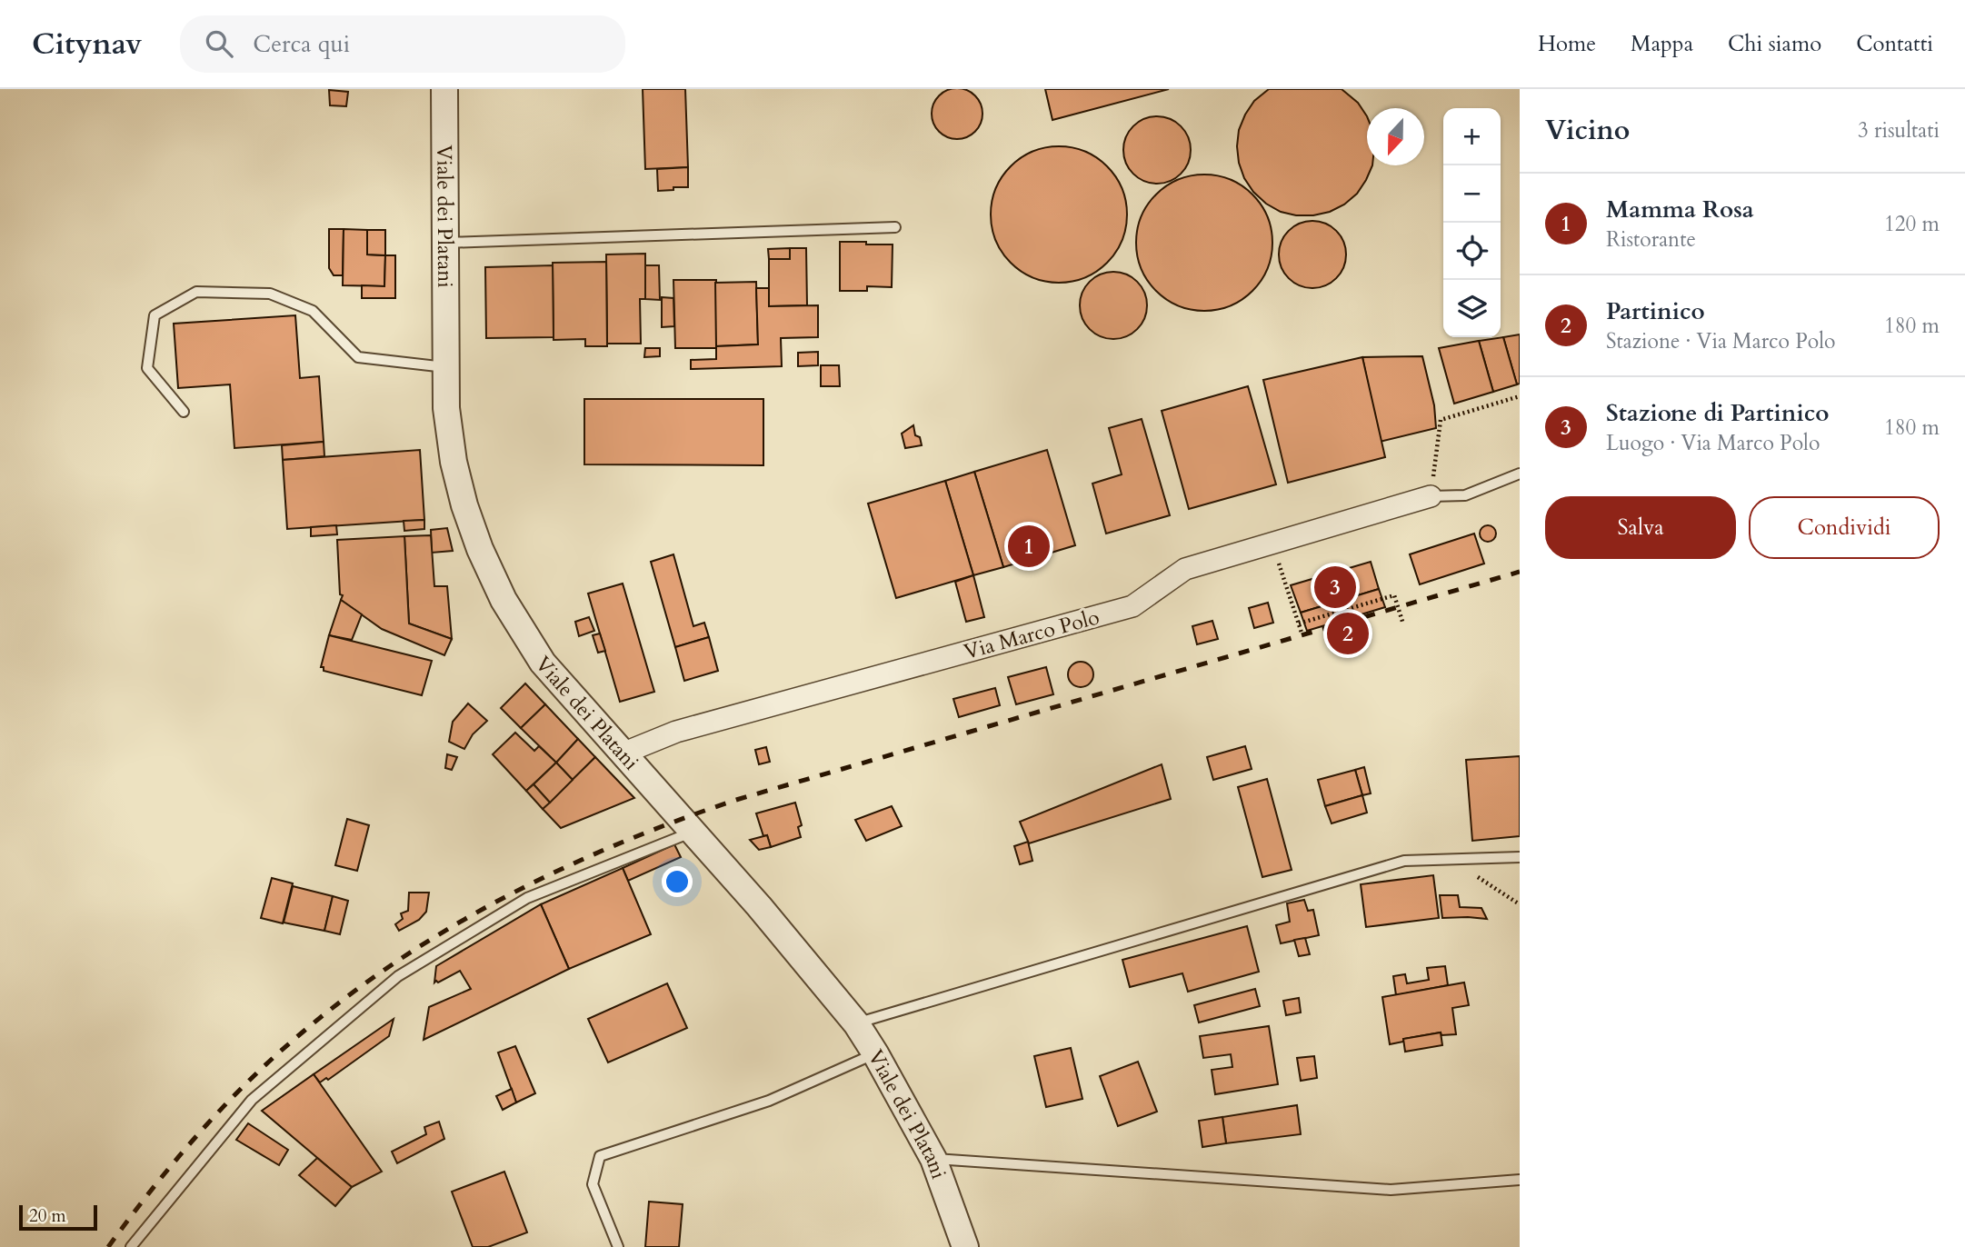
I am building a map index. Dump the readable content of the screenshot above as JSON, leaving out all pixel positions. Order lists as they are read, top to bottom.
{
  "streets": {
    "street": ["Viale dei Platani", "Via Marco Polo"]
  },
  "crossings": [
    ["Viale dei Platani", "Via Marco Polo"]
  ],
  "scale_bar": "20 m",
  "north": "bottom",
  "page": {
    "header": "Citynav",
    "search": "Cerca qui",
    "nav": [
      "Home",
      "Mappa",
      "Chi siamo",
      "Contatti"
    ],
    "heading": ["Vicino", "3 risultati"],
    "map_buttons": ["+", "−"],
    "list": [
      {
        "mark": "1",
        "name": "Mamma Rosa",
        "note": "Ristorante",
        "value": "120 m"
      },
      {
        "mark": "2",
        "name": "Partinico",
        "note": "Stazione · Via Marco Polo",
        "value": "180 m"
      },
      {
        "mark": "3",
        "name": "Stazione di Partinico",
        "note": "Luogo · Via Marco Polo",
        "value": "180 m"
      }
    ],
    "buttons": ["Salva", "Condividi"],
    "pins": ["1", "3", "2"],
    "scale": "20 m"
  }
}
